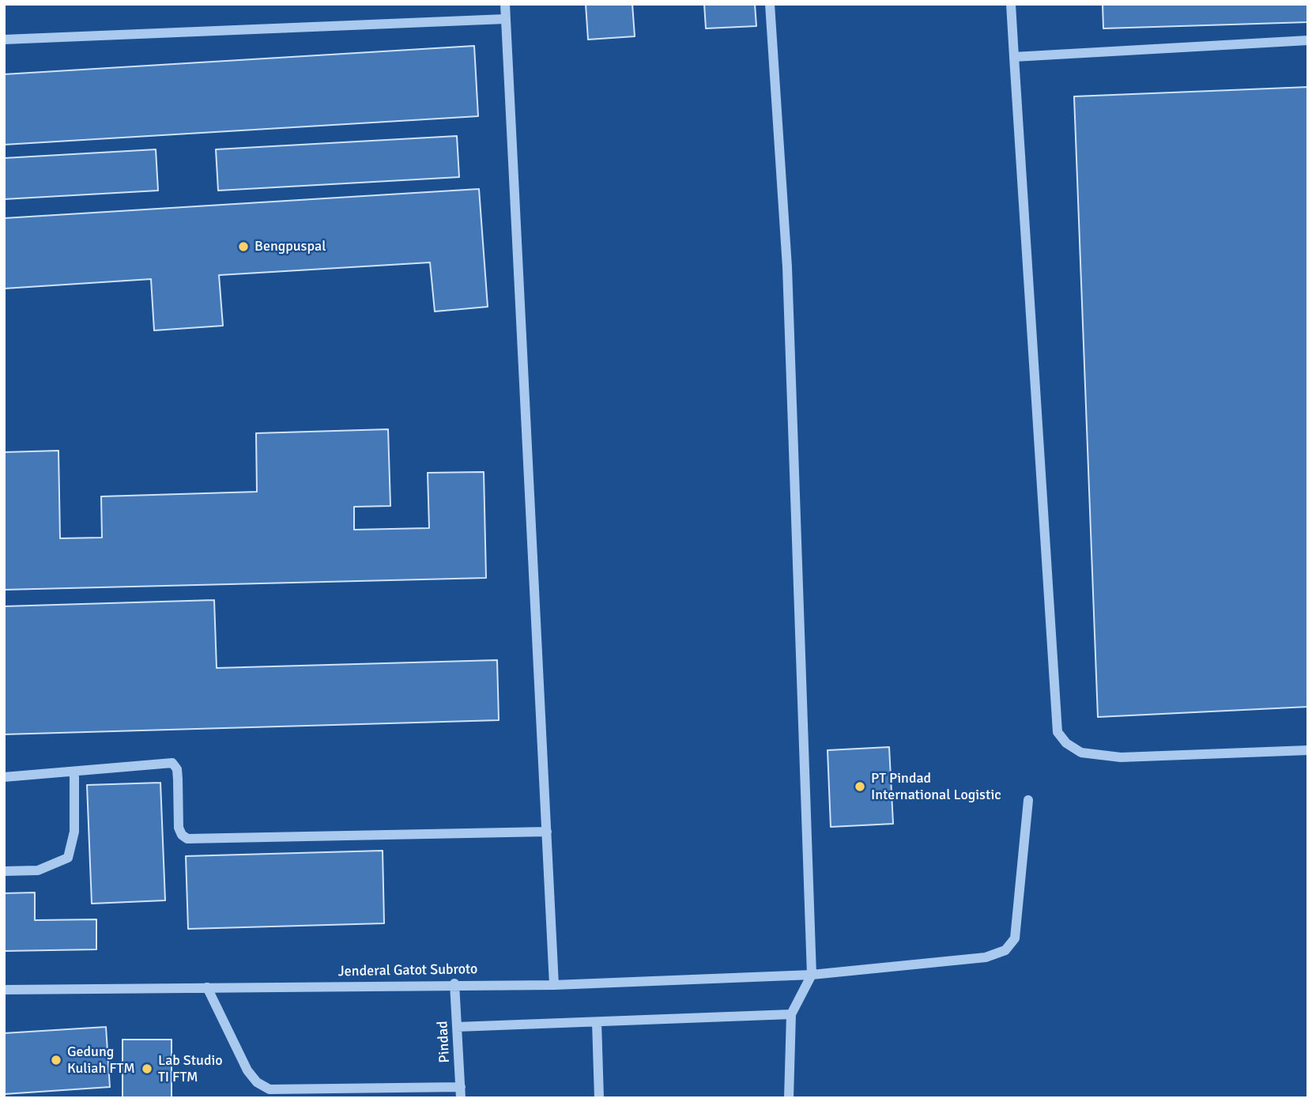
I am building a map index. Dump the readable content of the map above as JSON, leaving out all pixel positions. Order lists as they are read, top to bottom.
{
  "streets": {
    "lane": ["Jenderal Gatot Subroto", "Pindad"]
  },
  "crossings": [
    ["Jenderal Gatot Subroto", "Pindad"]
  ],
  "places": [
    "Bengpuspal",
    "PT Pindad International Logistic",
    "Gedung Kuliah FTM",
    "Lab Studio TI FTM"
  ]
}
